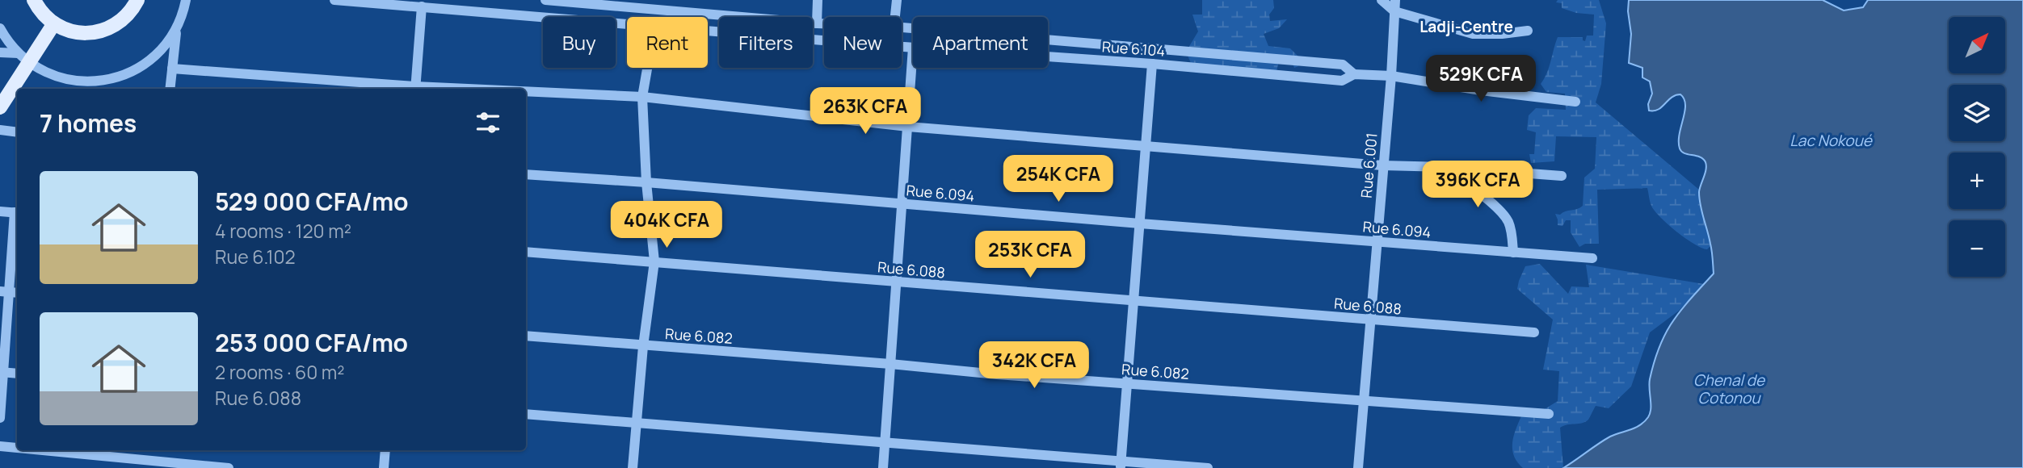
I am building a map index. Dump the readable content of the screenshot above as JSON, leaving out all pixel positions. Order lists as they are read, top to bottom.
{
  "streets": {
    "street": [
      "Rue 6.104",
      "Rue 6.001",
      "Rue 6.094",
      "Rue 6.088",
      "Rue 6.082"
    ]
  },
  "crossings": [
    ["Rue 6.104", "Rue 6.001"],
    ["Rue 6.001", "Rue 6.094"],
    ["Rue 6.001", "Rue 6.088"],
    ["Rue 6.001", "Rue 6.082"]
  ],
  "districts": ["Ladji-Centre"],
  "water": ["Lac Nokoué", "Chenal de Cotonou"],
  "north": "top right",
  "page": {
    "map_buttons": ["+", "−"],
    "chip": [
      "Buy",
      "Rent",
      "Filters",
      "New",
      "Apartment"
    ],
    "price": [
      "529K CFA",
      "263K CFA",
      "254K CFA",
      "396K CFA",
      "404K CFA",
      "253K CFA",
      "342K CFA"
    ],
    "heading": "7 homes",
    "list": [
      {
        "name": "529 000 CFA/mo",
        "note": "4 rooms · 120 m² · Rue 6.102"
      },
      {
        "name": "253 000 CFA/mo",
        "note": "2 rooms · 60 m² · Rue 6.088"
      }
    ]
  }
}
